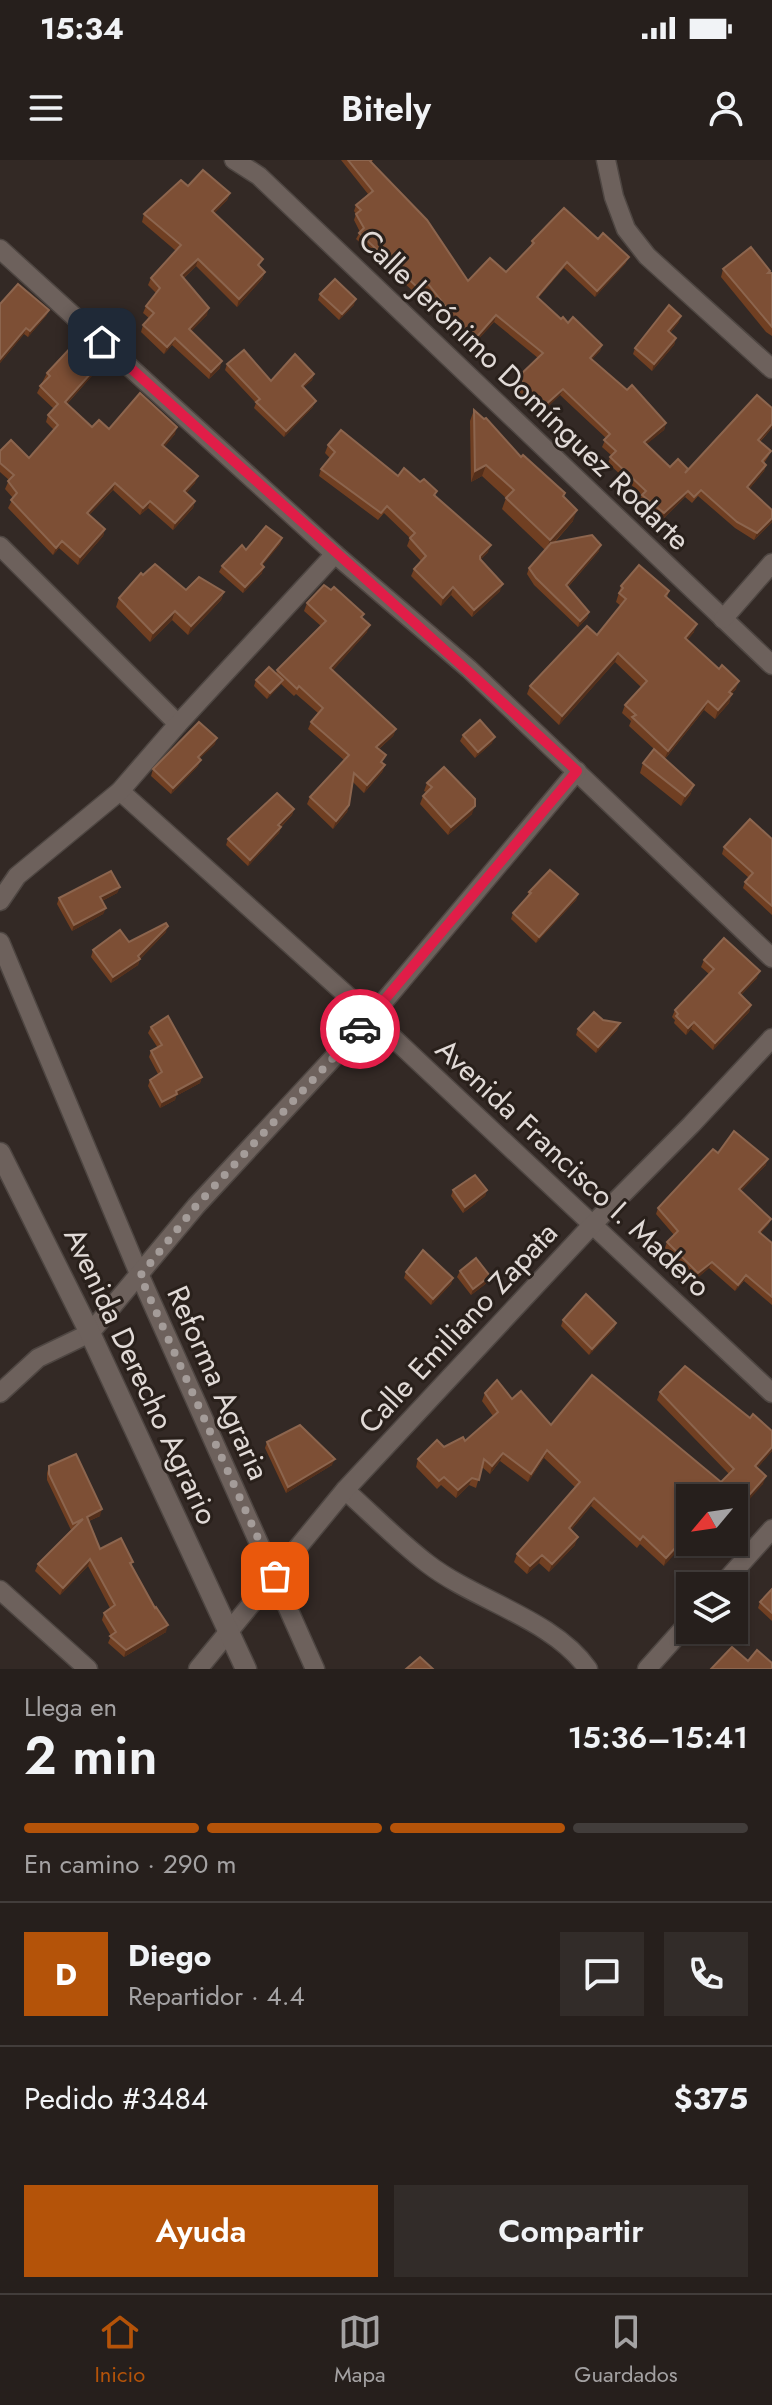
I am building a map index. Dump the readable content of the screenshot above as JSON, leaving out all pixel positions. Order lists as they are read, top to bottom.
{
  "streets": {
    "street": [
      "Calle Jerónimo Domínguez Rodarte",
      "Avenida Francisco I. Madero",
      "Calle Emiliano Zapata",
      "Avenida Derecho Agrario",
      "Reforma Agraria"
    ]
  },
  "crossings": [
    ["Avenida Francisco I. Madero", "Calle Emiliano Zapata"],
    ["Calle Emiliano Zapata", "Avenida Derecho Agrario"],
    ["Calle Emiliano Zapata", "Reforma Agraria"]
  ],
  "north": "bottom left",
  "page": {
    "status": "15:34",
    "header": "Bitely",
    "heading": ["2 min", "Llega en", "15:36–15:41"],
    "panel": [
      "Diego",
      "Repartidor · 4.4",
      "Pedido #3484",
      "$375"
    ],
    "bar": "En camino · 290 m",
    "round": "D",
    "buttons": ["Ayuda", "Compartir"],
    "tabs": ["Inicio", "Mapa", "Guardados"]
  }
}
